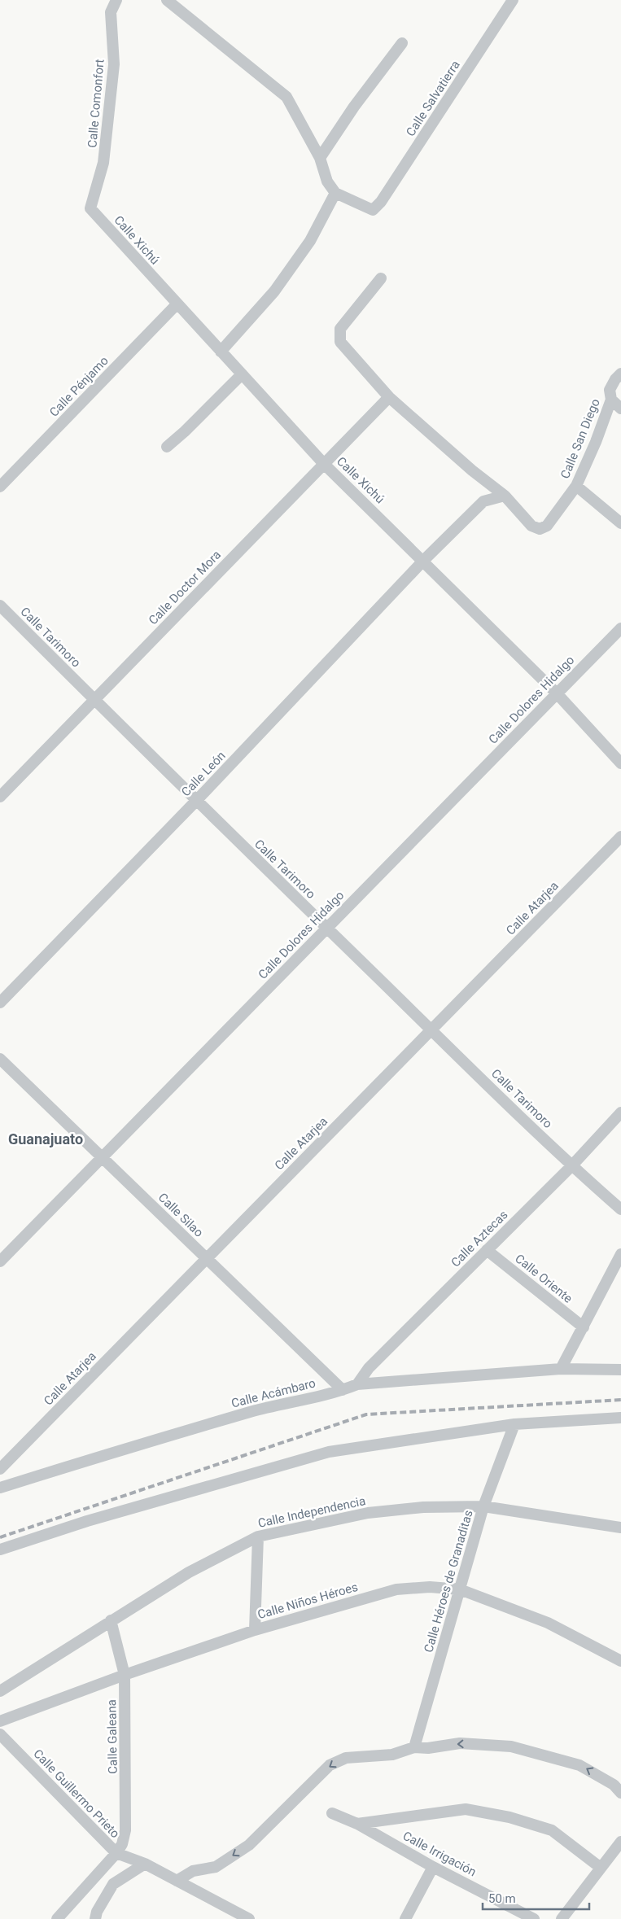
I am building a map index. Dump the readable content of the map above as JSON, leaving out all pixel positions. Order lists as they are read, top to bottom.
{
  "streets": {
    "street": [
      "Calle Salvatierra",
      "Calle Comonfort",
      "Calle Xichú",
      "Calle Pénjamo",
      "Calle San Diego",
      "Calle Doctor Mora",
      "Calle Tarimoro",
      "Calle Dolores Hidalgo",
      "Calle León",
      "Calle Atarjea",
      "Calle Silao",
      "Calle Aztecas",
      "Calle Oriente",
      "Calle Acámbaro",
      "Calle Independencia",
      "Calle Héroes de Granaditas",
      "Calle Niños Héroes",
      "Calle Galeana",
      "Calle Guillermo Prieto",
      "Calle Irrigación"
    ]
  },
  "crossings": [
    ["Calle Comonfort", "Calle Xichú"],
    ["Calle Xichú", "Calle Pénjamo"],
    ["Calle Xichú", "Calle Doctor Mora"],
    ["Calle Xichú", "Calle Dolores Hidalgo"],
    ["Calle Xichú", "Calle León"],
    ["Calle San Diego", "Calle León"],
    ["Calle Doctor Mora", "Calle Tarimoro"],
    ["Calle Tarimoro", "Calle Dolores Hidalgo"],
    ["Calle Tarimoro", "Calle León"],
    ["Calle Tarimoro", "Calle Atarjea"],
    ["Calle Tarimoro", "Calle Aztecas"],
    ["Calle Dolores Hidalgo", "Calle Silao"],
    ["Calle Atarjea", "Calle Silao"],
    ["Calle Silao", "Calle Acámbaro"],
    ["Calle Aztecas", "Calle Oriente"],
    ["Calle Aztecas", "Calle Acámbaro"],
    ["Calle Independencia", "Calle Héroes de Granaditas"],
    ["Calle Independencia", "Calle Galeana"],
    ["Calle Héroes de Granaditas", "Calle Niños Héroes"],
    ["Calle Niños Héroes", "Calle Galeana"],
    ["Calle Galeana", "Calle Guillermo Prieto"]
  ],
  "districts": ["Guanajuato"],
  "scale_bar": "50 m"
}
